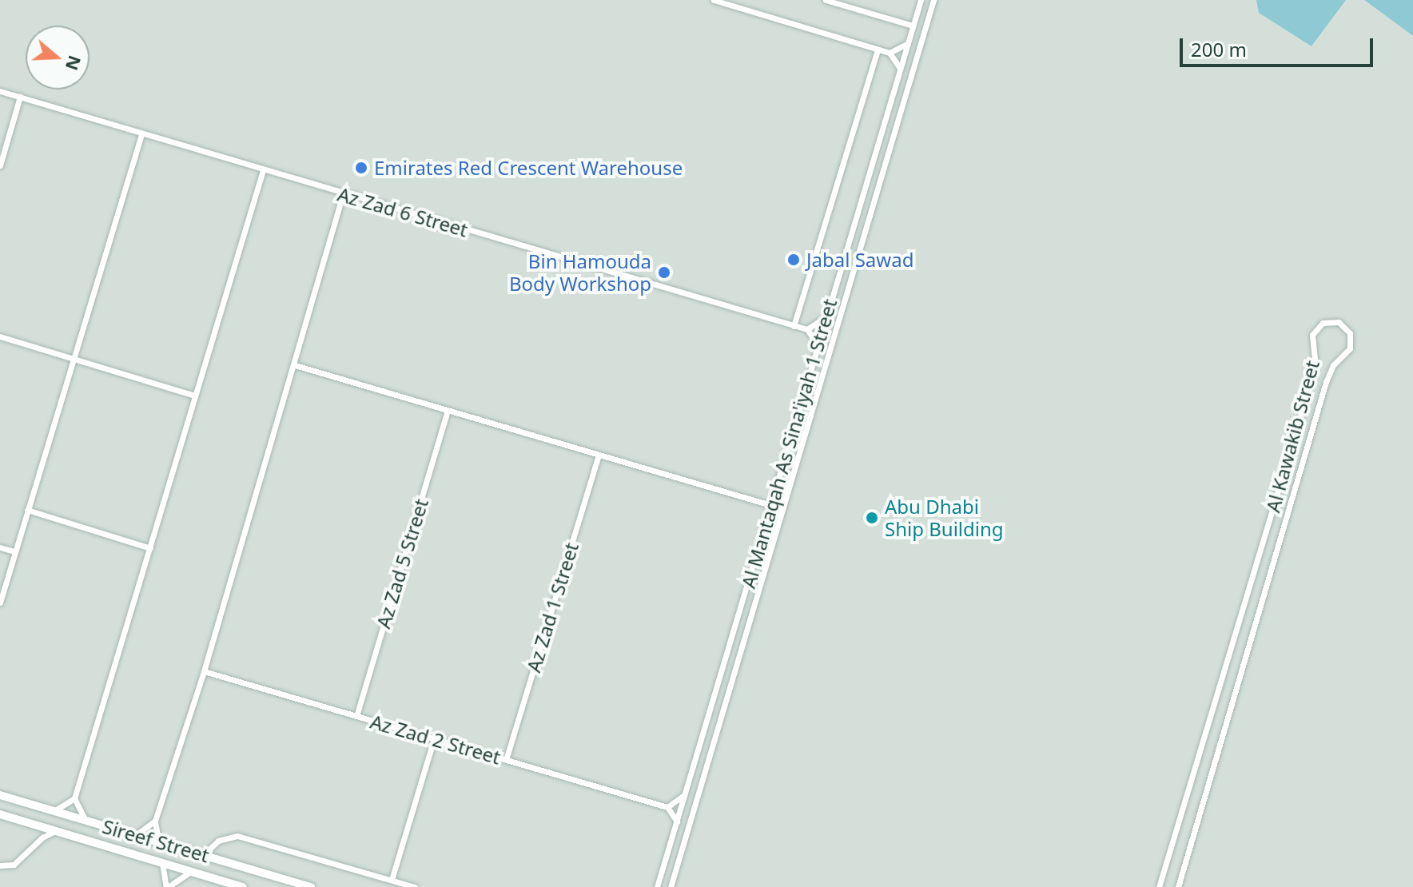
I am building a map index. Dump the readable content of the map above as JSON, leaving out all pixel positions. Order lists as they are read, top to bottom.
{
  "streets": {
    "main road": ["Sireef Street"],
    "street": [
      "Az Zad 6 Street",
      "Al Kawakib Street",
      "Al Mantaqah As Sina'iyah 1 Street",
      "Az Zad 5 Street",
      "Az Zad 1 Street",
      "Az Zad 2 Street"
    ]
  },
  "crossings": [
    ["Az Zad 5 Street", "Az Zad 2 Street"],
    ["Az Zad 1 Street", "Az Zad 2 Street"]
  ],
  "places": [
    "Emirates Red Crescent Warehouse",
    "Jabal Sawad",
    "Bin Hamouda Body Workshop",
    "Abu Dhabi Ship Building"
  ],
  "scale_bar": "200 m",
  "north": "right"
}
